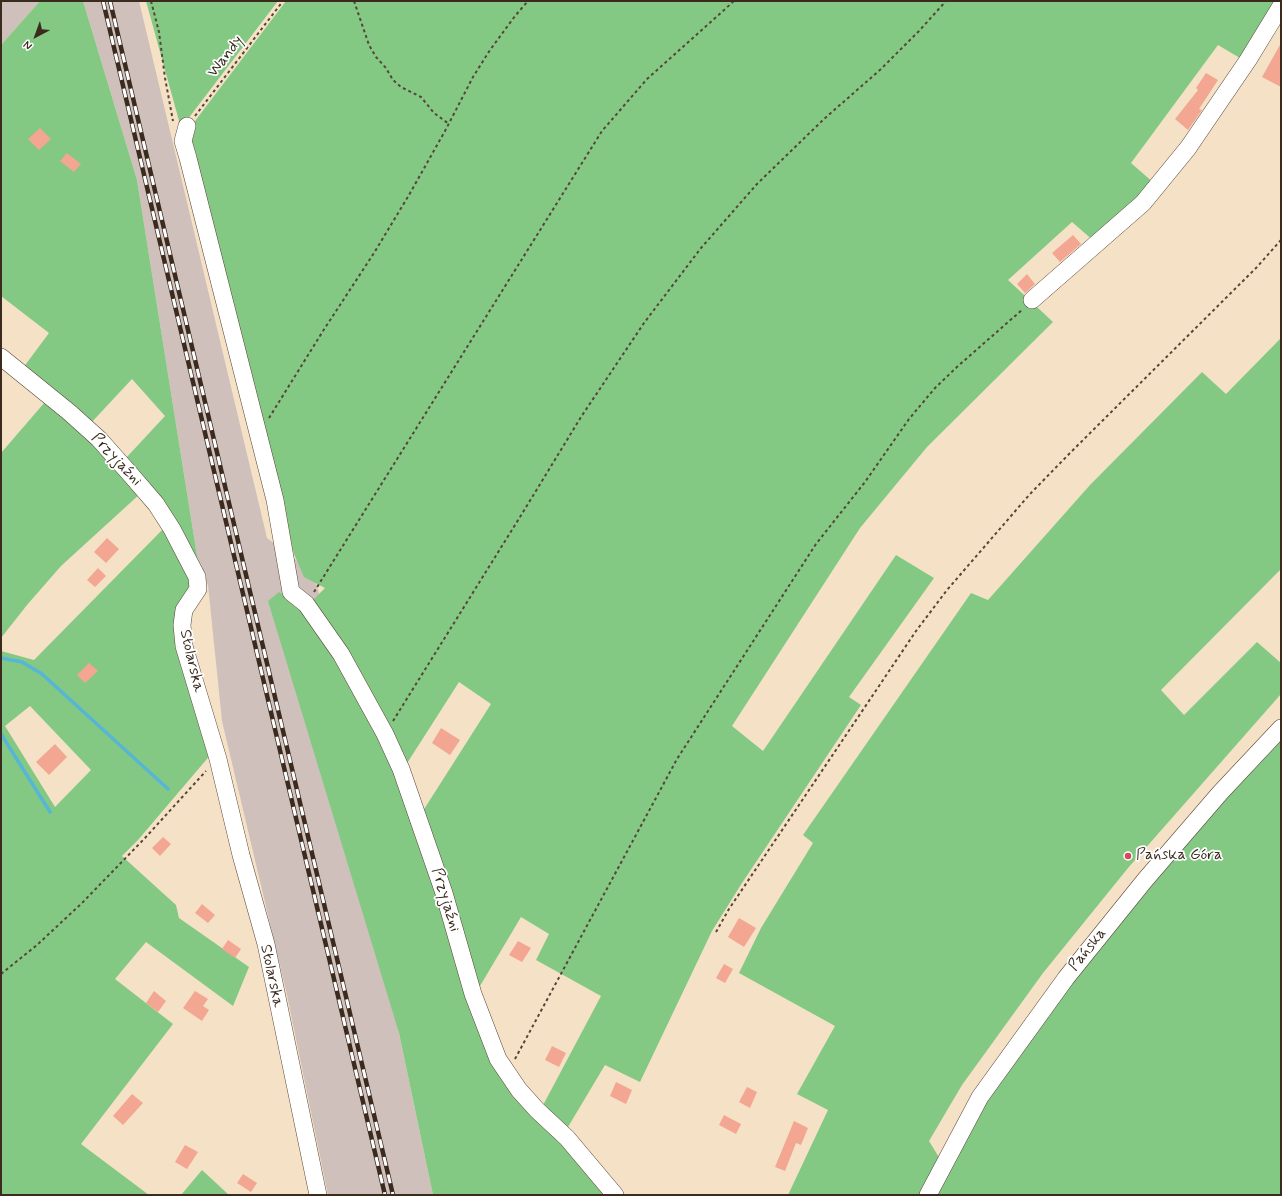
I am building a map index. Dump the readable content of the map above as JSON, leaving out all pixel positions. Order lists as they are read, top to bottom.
{
  "streets": {
    "street": ["Przyjaźni", "Stolarska", "Pańska"],
    "path": ["Wandy"]
  },
  "crossings": [
    ["Przyjaźni", "Stolarska"]
  ],
  "places": ["Pańska Góra"],
  "north": "bottom left"
}
